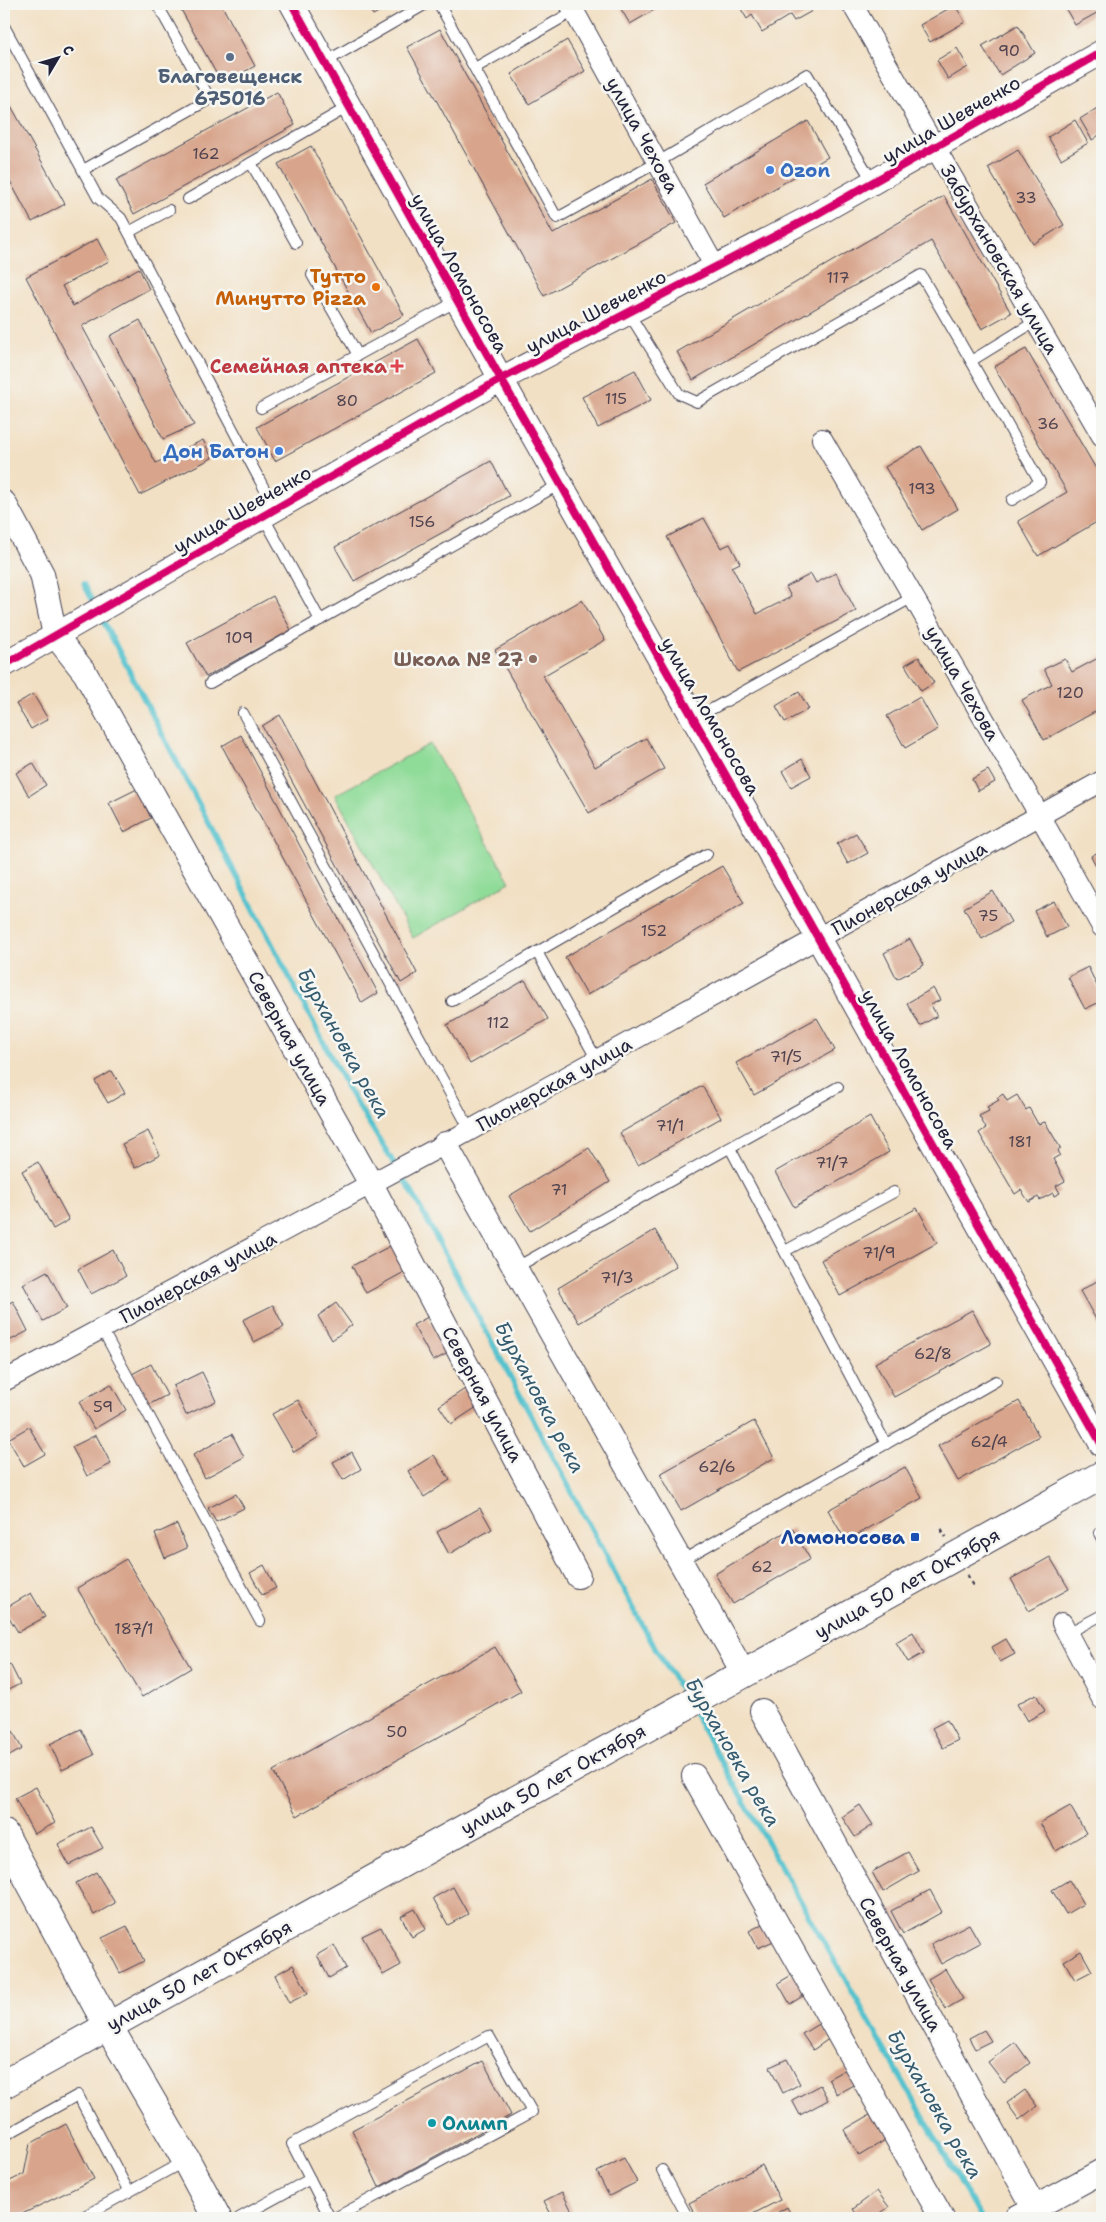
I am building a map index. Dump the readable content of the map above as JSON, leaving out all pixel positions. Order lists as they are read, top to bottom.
{
  "streets": {
    "main road": ["улица 50 лет Октября"],
    "street": [
      "улица Шевченко",
      "улица Чехова",
      "Забурхановская улица",
      "улица Ломоносова",
      "Пионерская улица",
      "Северная улица"
    ]
  },
  "crossings": [
    ["улица Шевченко", "улица Чехова"],
    ["улица Шевченко", "Забурхановская улица"],
    ["улица Шевченко", "улица Ломоносова"],
    ["улица Шевченко", "Северная улица"],
    ["улица Чехова", "Пионерская улица"],
    ["улица Ломоносова", "Пионерская улица"],
    ["Пионерская улица", "Северная улица"]
  ],
  "water": ["Бурхановка река"],
  "places": {
    "other": [
      "Благовещенск 675016",
      "Ozon",
      "Тутто Минутто Pizza",
      "Дон Батон",
      "Школа № 27",
      "Олимп"
    ],
    "health": ["Семейная аптека"],
    "transit": ["Ломоносова"]
  },
  "house_numbers": [
    "90",
    "162",
    "33",
    "117",
    "115",
    "80",
    "36",
    "193",
    "156",
    "109",
    "120",
    "75",
    "152",
    "112",
    "71/5",
    "71/1",
    "181",
    "71/7",
    "71",
    "71/9",
    "71/3",
    "62/8",
    "59",
    "62/4",
    "62/6",
    "62",
    "187/1",
    "50"
  ],
  "north": "top right"
}
